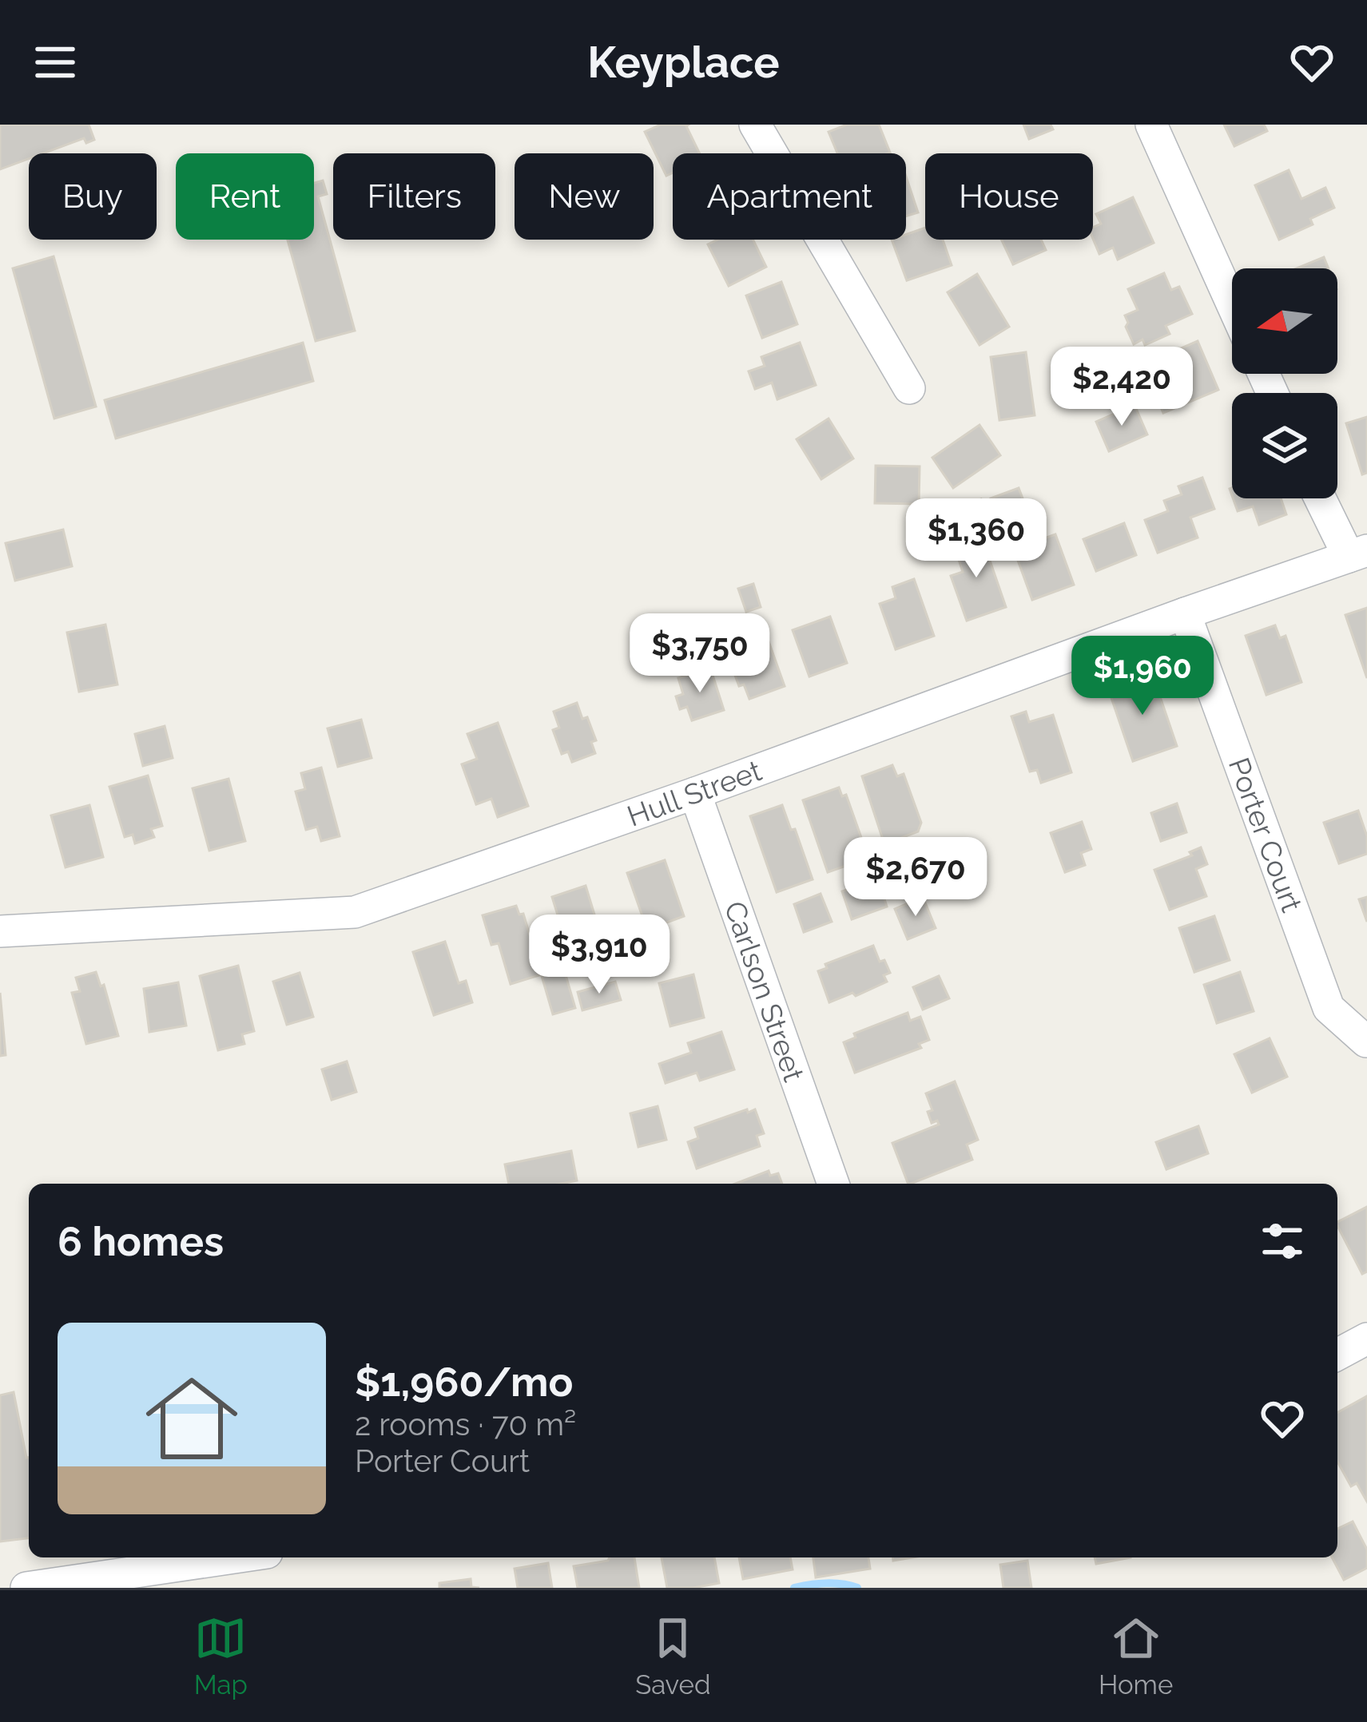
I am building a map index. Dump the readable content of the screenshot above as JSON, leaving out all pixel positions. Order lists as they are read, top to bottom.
{
  "streets": {
    "street": ["Hull Street", "Porter Court", "Carlson Street"]
  },
  "crossings": [
    ["Hull Street", "Porter Court"],
    ["Hull Street", "Carlson Street"]
  ],
  "north": "left",
  "page": {
    "header": "Keyplace",
    "chip": [
      "Buy",
      "Rent",
      "Filters",
      "New",
      "Apartment",
      "House"
    ],
    "price": [
      "$2,420",
      "$1,360",
      "$3,750",
      "$1,960",
      "$2,670",
      "$3,910"
    ],
    "heading": "6 homes",
    "list": [
      {
        "name": "$1,960/mo",
        "note": "2 rooms · 70 m² · Porter Court"
      }
    ],
    "tabs": ["Map", "Saved", "Home"]
  }
}
